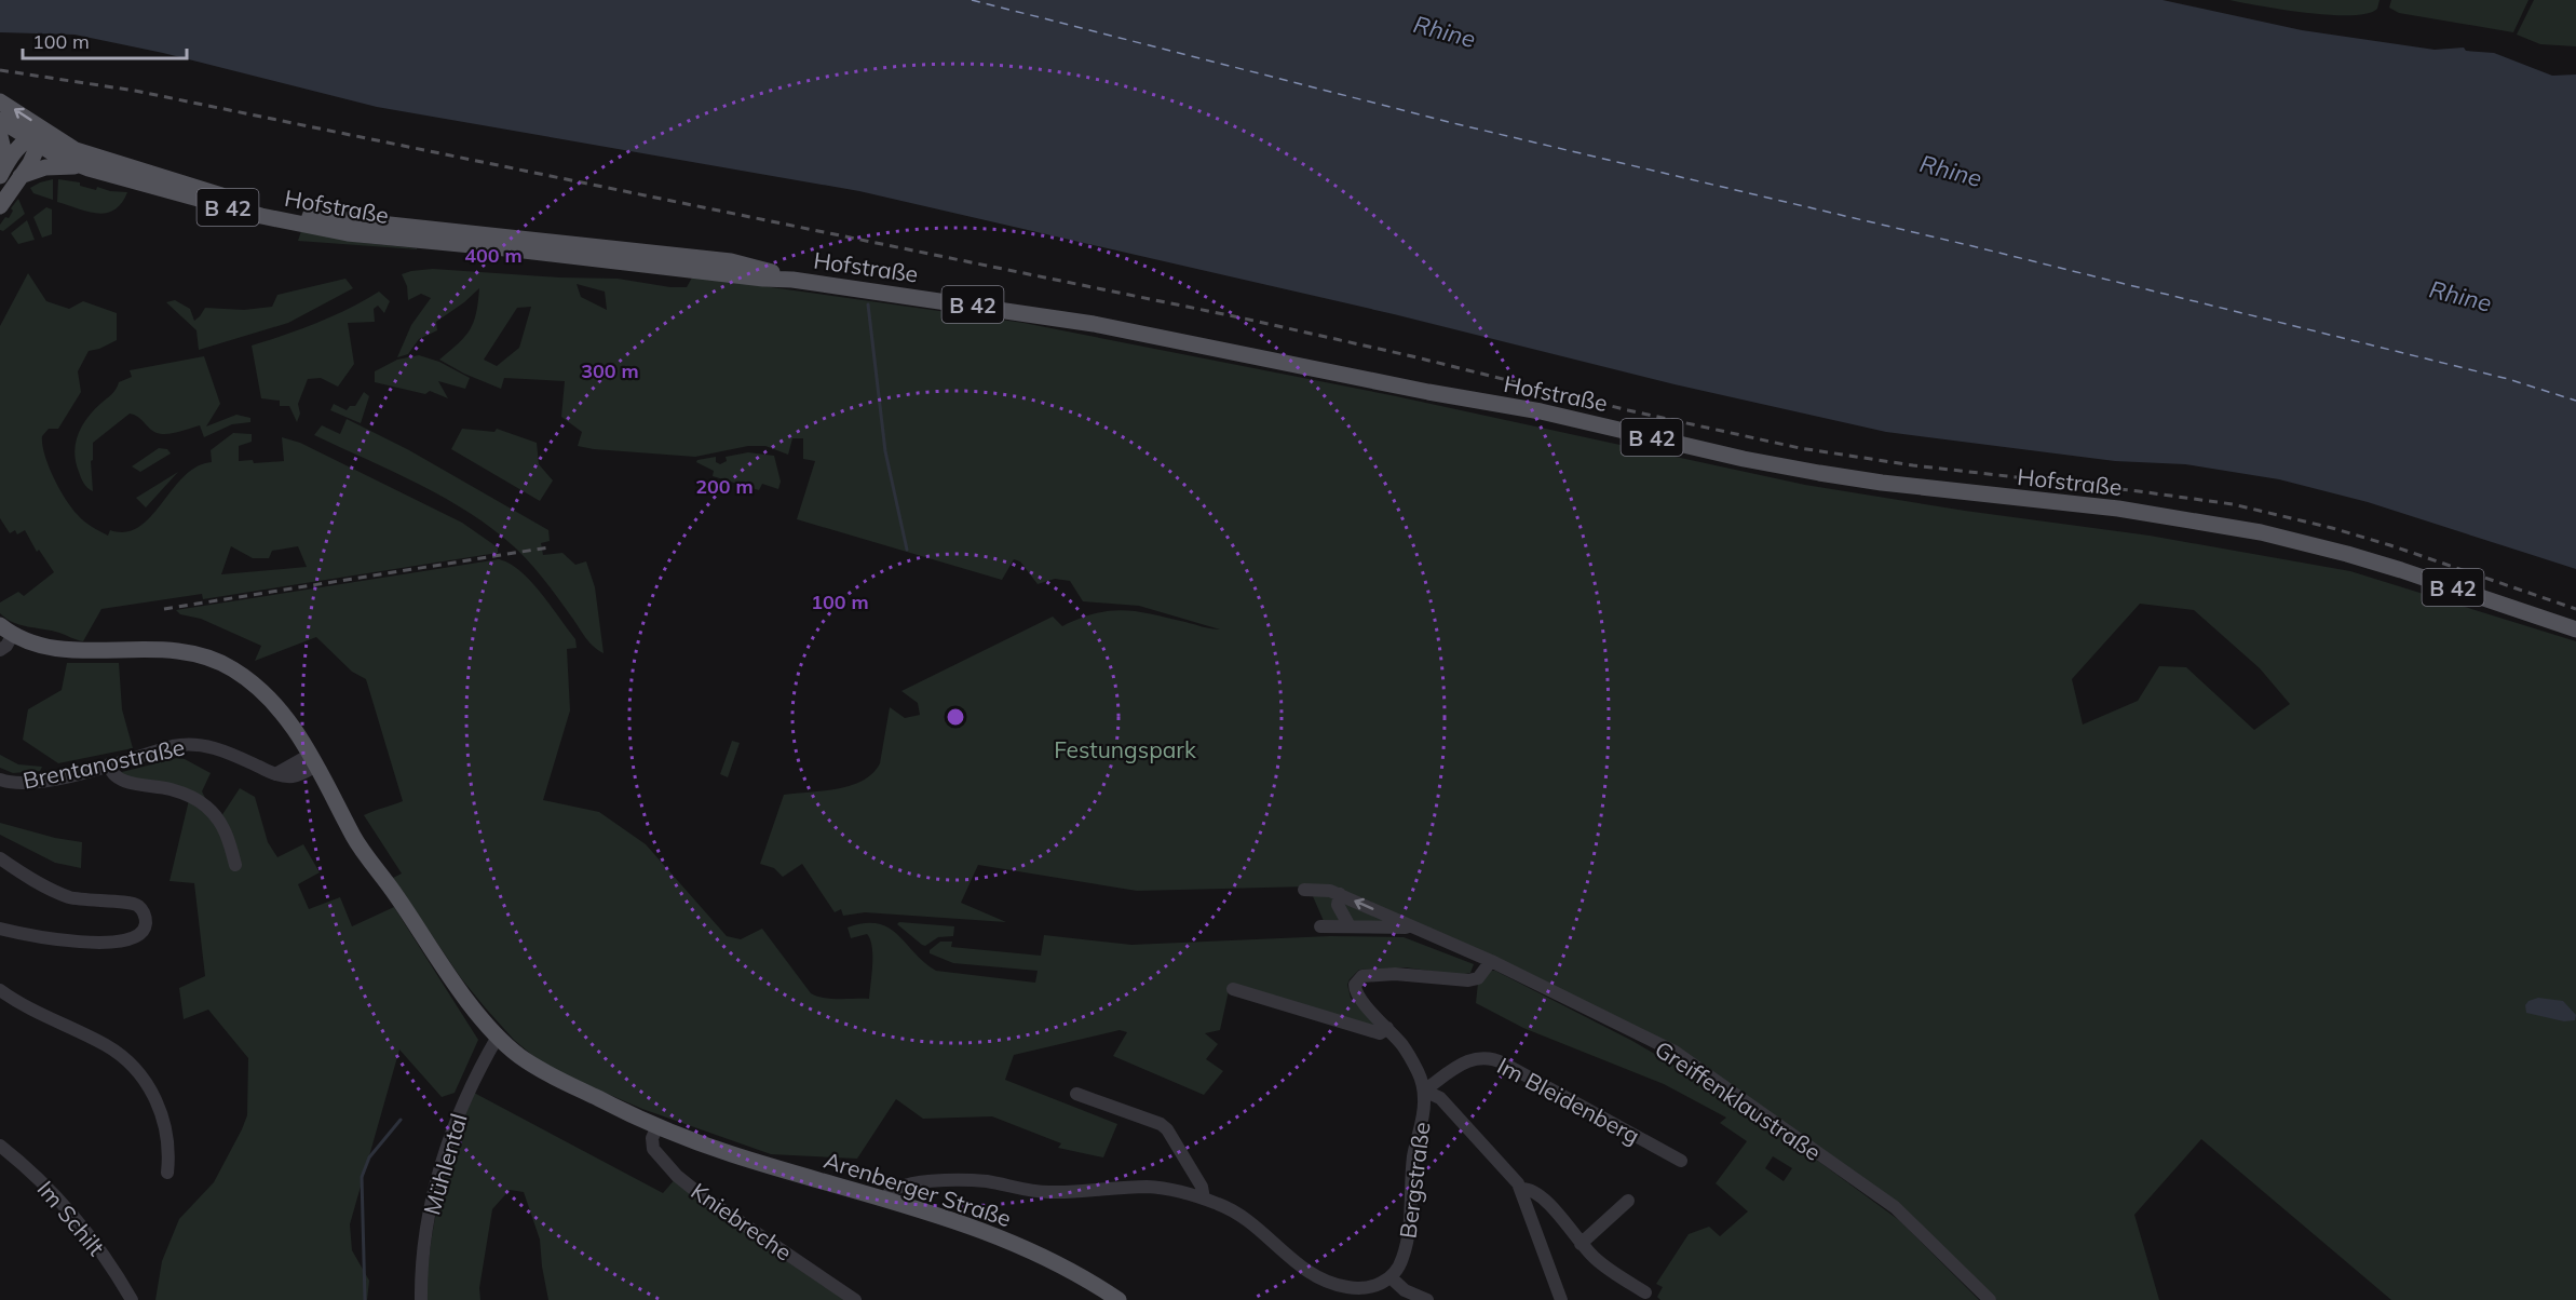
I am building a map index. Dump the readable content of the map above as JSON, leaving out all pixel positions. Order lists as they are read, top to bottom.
{
  "streets": {
    "main road": ["Hofstraße", "B 42", "Arenberger Straße"],
    "street": [
      "Brentanostraße",
      "Im Bleidenberg",
      "Greiffenklaustraße",
      "Mühlental",
      "Bergstraße",
      "Im Schilt",
      "Kniebreche"
    ]
  },
  "crossings": [
    ["Hofstraße", "B 42"],
    ["Brentanostraße", "Arenberger Straße"],
    ["Im Bleidenberg", "Bergstraße"],
    ["Greiffenklaustraße", "Bergstraße"],
    ["Mühlental", "Arenberger Straße"],
    ["Arenberger Straße", "Kniebreche"]
  ],
  "water": ["Rhine"],
  "parks": ["Festungspark"],
  "scale_bar": "100 m",
  "rings": [
    "400 m",
    "300 m",
    "200 m",
    "100 m"
  ]
}
